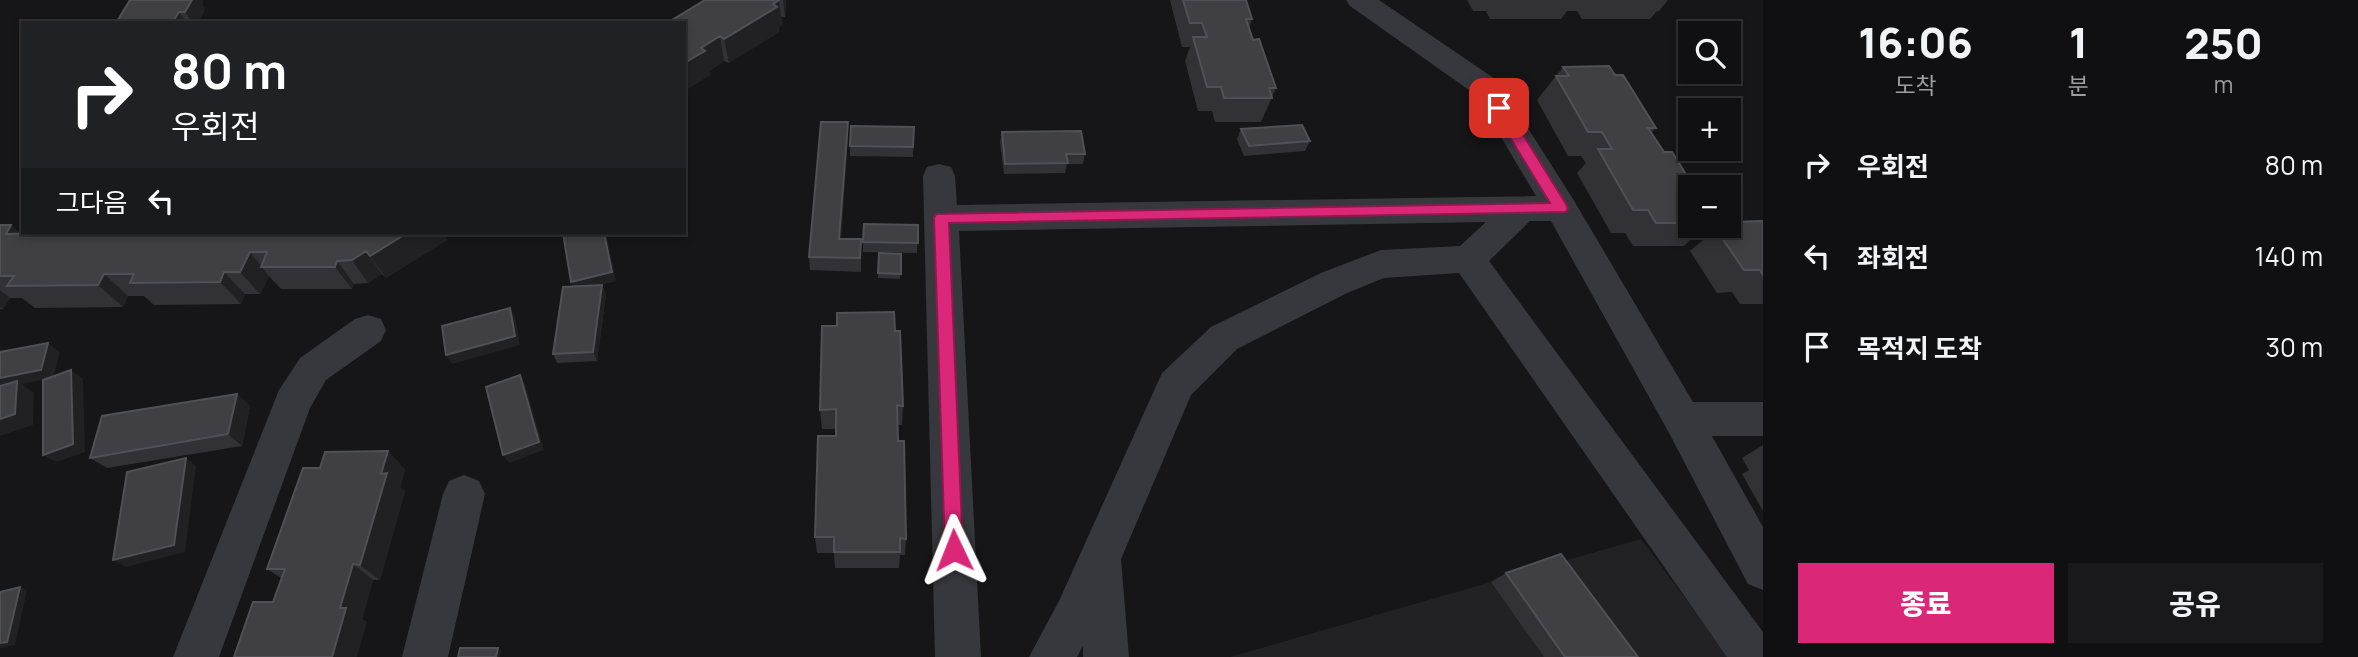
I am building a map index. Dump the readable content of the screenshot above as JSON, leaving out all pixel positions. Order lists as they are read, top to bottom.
{
  "page": {
    "eta": [
      "16:06",
      "도착",
      "1",
      "분",
      "250",
      "m"
    ],
    "map_buttons": ["+", "−"],
    "turn": ["80 m", "우회전"],
    "list": [
      {
        "name": "우회전",
        "value": "80 m"
      },
      {
        "name": "좌회전",
        "value": "140 m"
      },
      {
        "name": "목적지 도착",
        "value": "30 m"
      }
    ],
    "then": "그다음",
    "buttons": ["종료", "공유"]
  }
}
